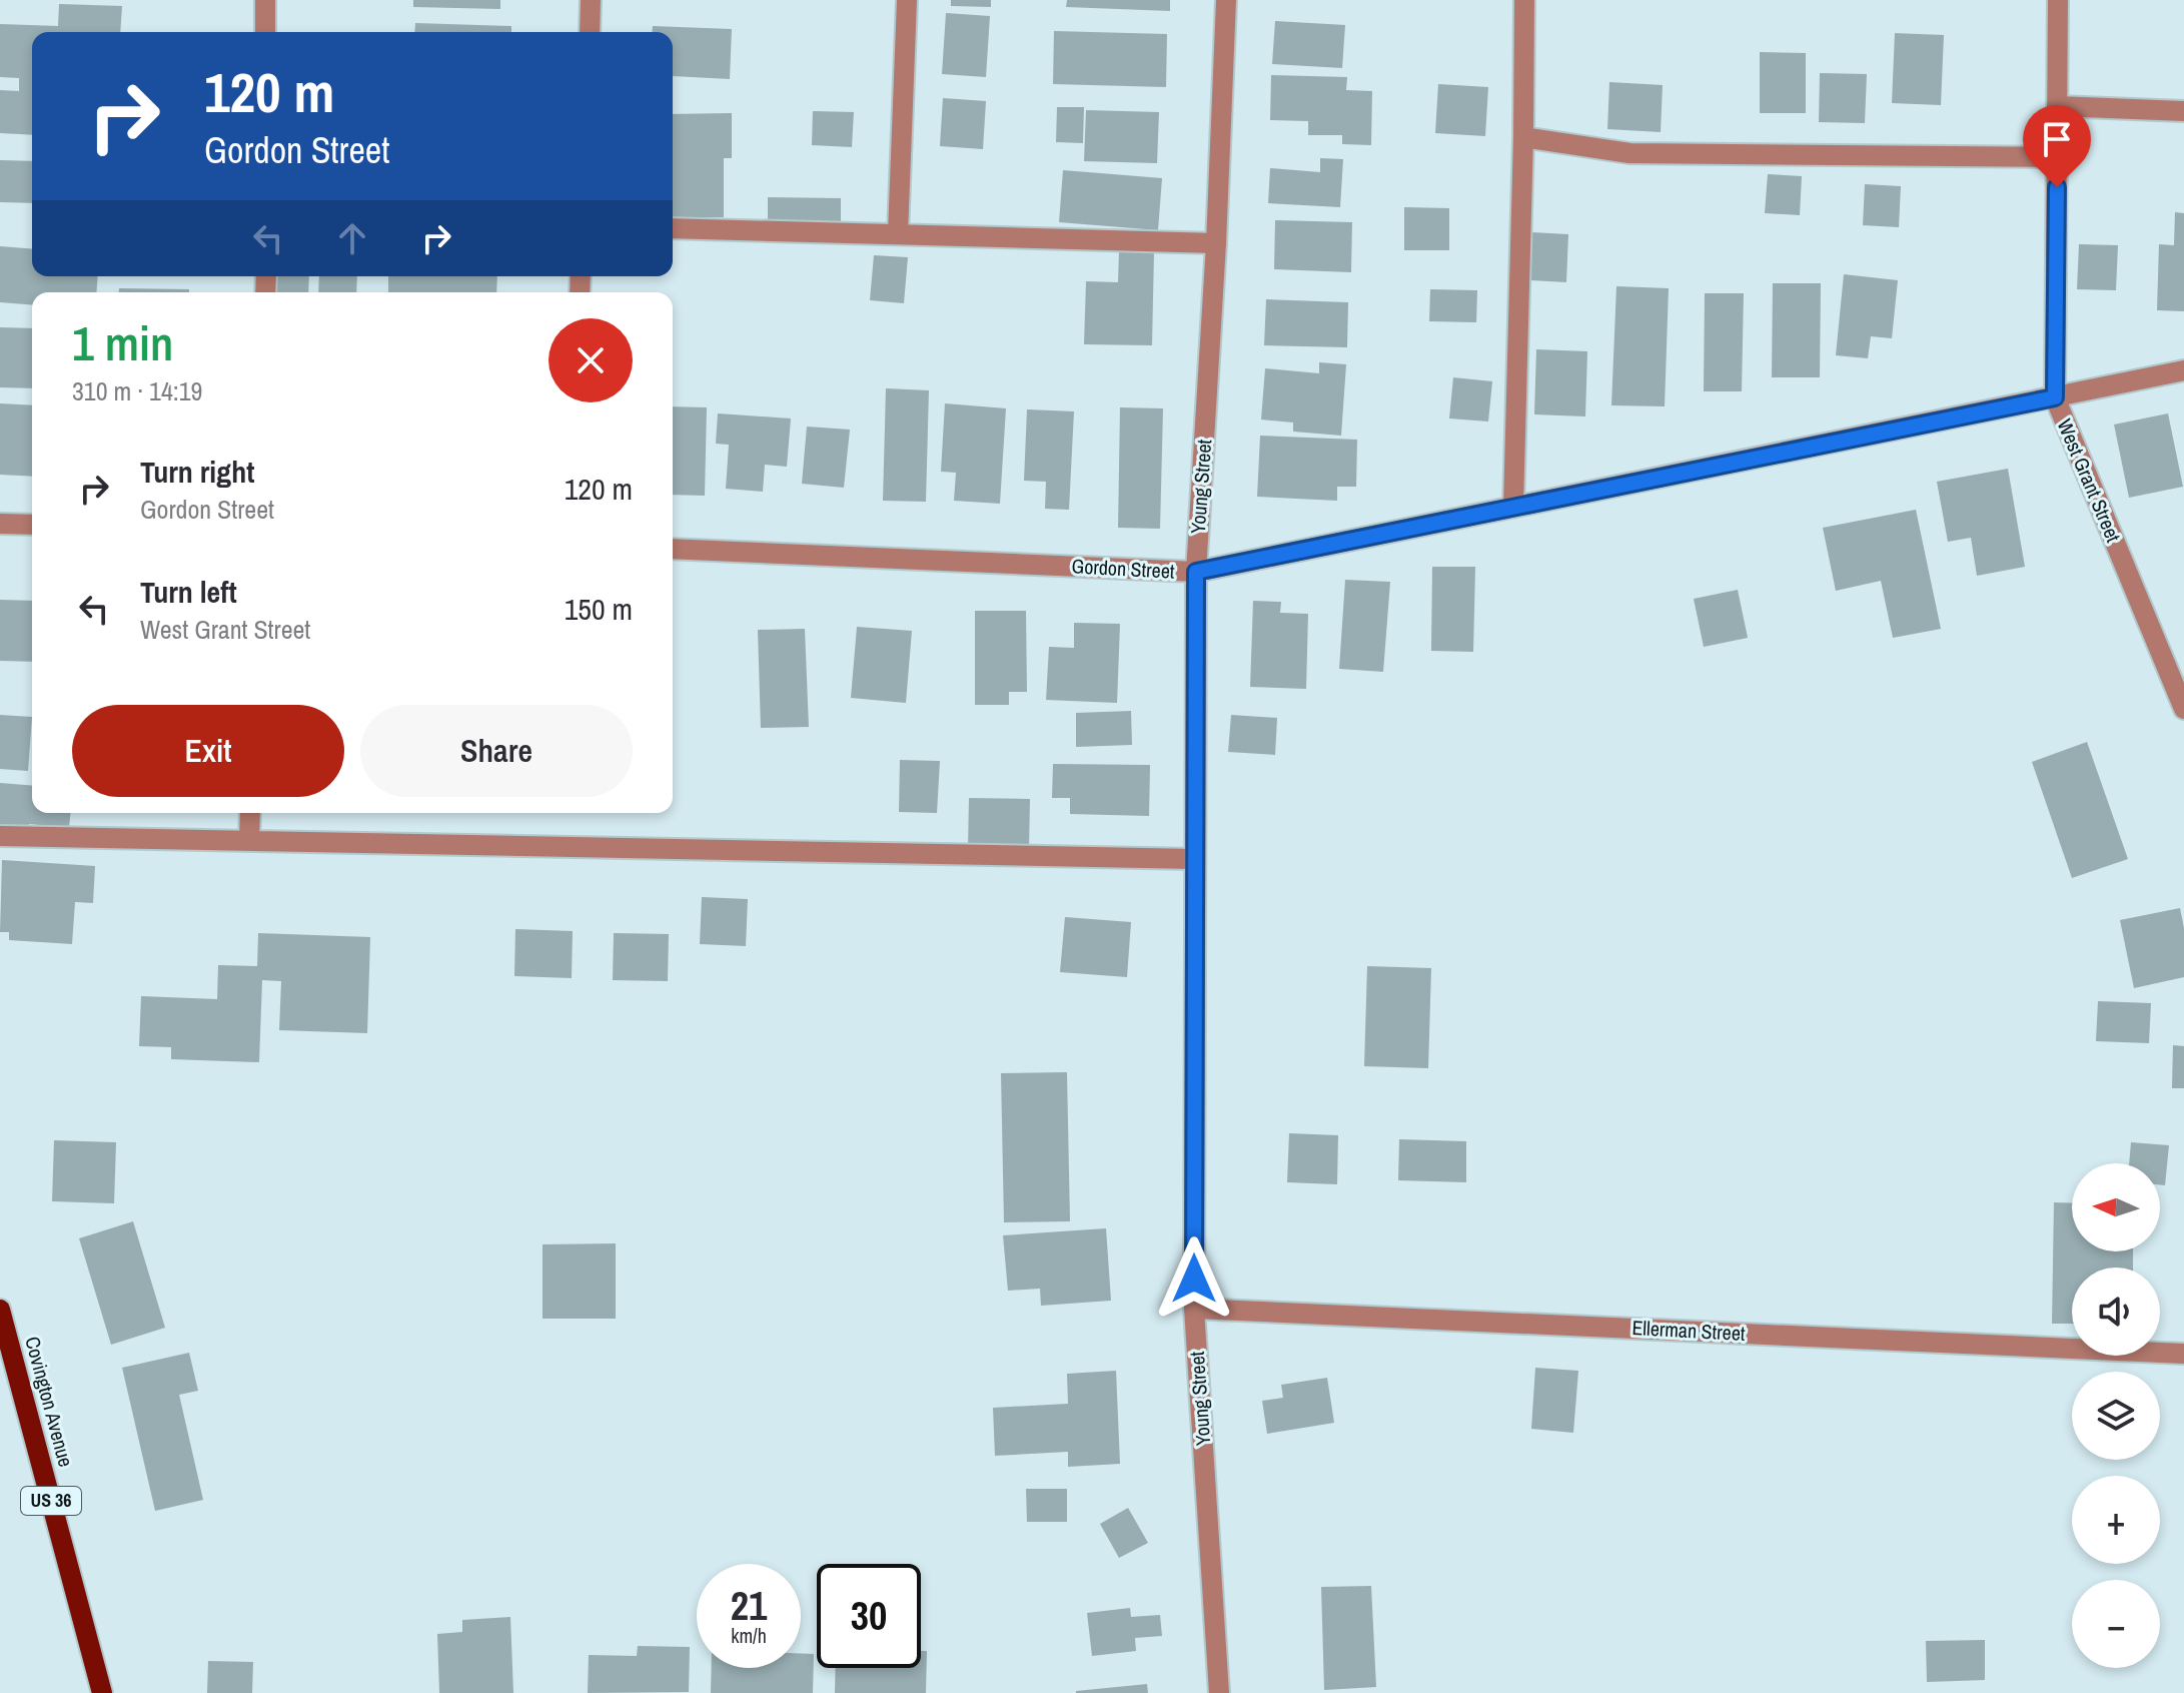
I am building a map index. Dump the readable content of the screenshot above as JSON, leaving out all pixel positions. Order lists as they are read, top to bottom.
{
  "streets": {
    "main road": ["Covington Avenue", "US 36"],
    "street": [
      "West Grant Street",
      "Young Street",
      "Gordon Street",
      "Ellerman Street"
    ]
  },
  "crossings": [
    ["West Grant Street", "Gordon Street"],
    ["Young Street", "Gordon Street"],
    ["Young Street", "Ellerman Street"]
  ],
  "north": "left",
  "page": {
    "turn": ["120 m", "Gordon Street"],
    "heading": ["1 min", "310 m · 14:19"],
    "list": [
      {
        "name": "Turn right",
        "note": "Gordon Street",
        "value": "120 m"
      },
      {
        "name": "Turn left",
        "note": "West Grant Street",
        "value": "150 m"
      }
    ],
    "buttons": ["Exit", "Share"],
    "map_buttons": ["+", "−"],
    "speed": "21 km/h",
    "limit": "30"
  }
}
